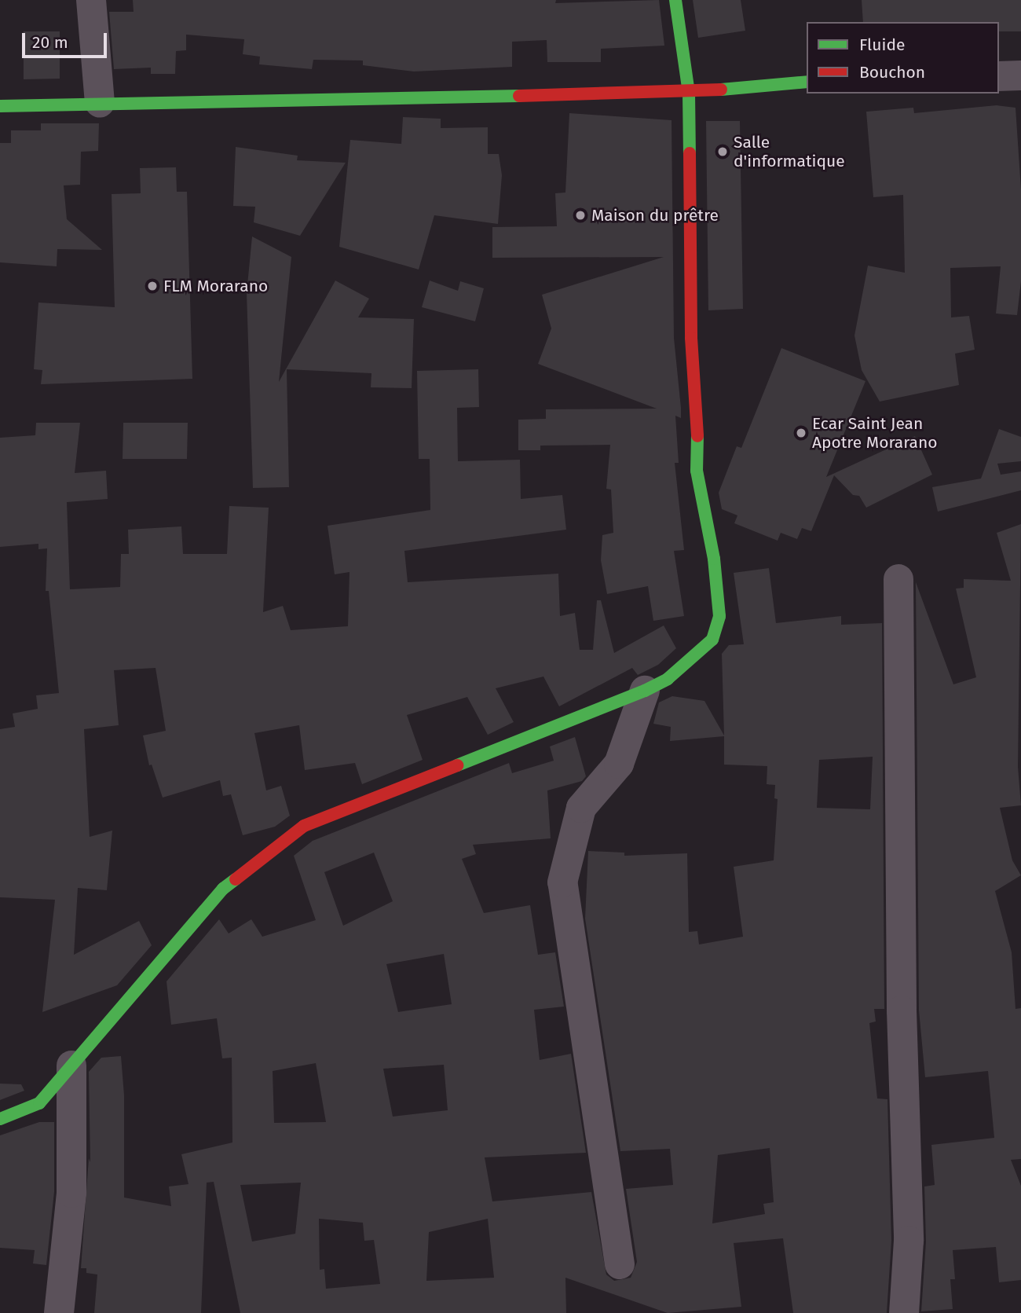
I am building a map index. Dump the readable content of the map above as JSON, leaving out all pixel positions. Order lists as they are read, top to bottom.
{
  "places": [
    "Salle d'informatique",
    "Maison du prêtre",
    "FLM Morarano",
    "Ecar Saint Jean Apotre Morarano"
  ],
  "legend": ["Fluide", "Bouchon"],
  "scale_bar": "20 m"
}
